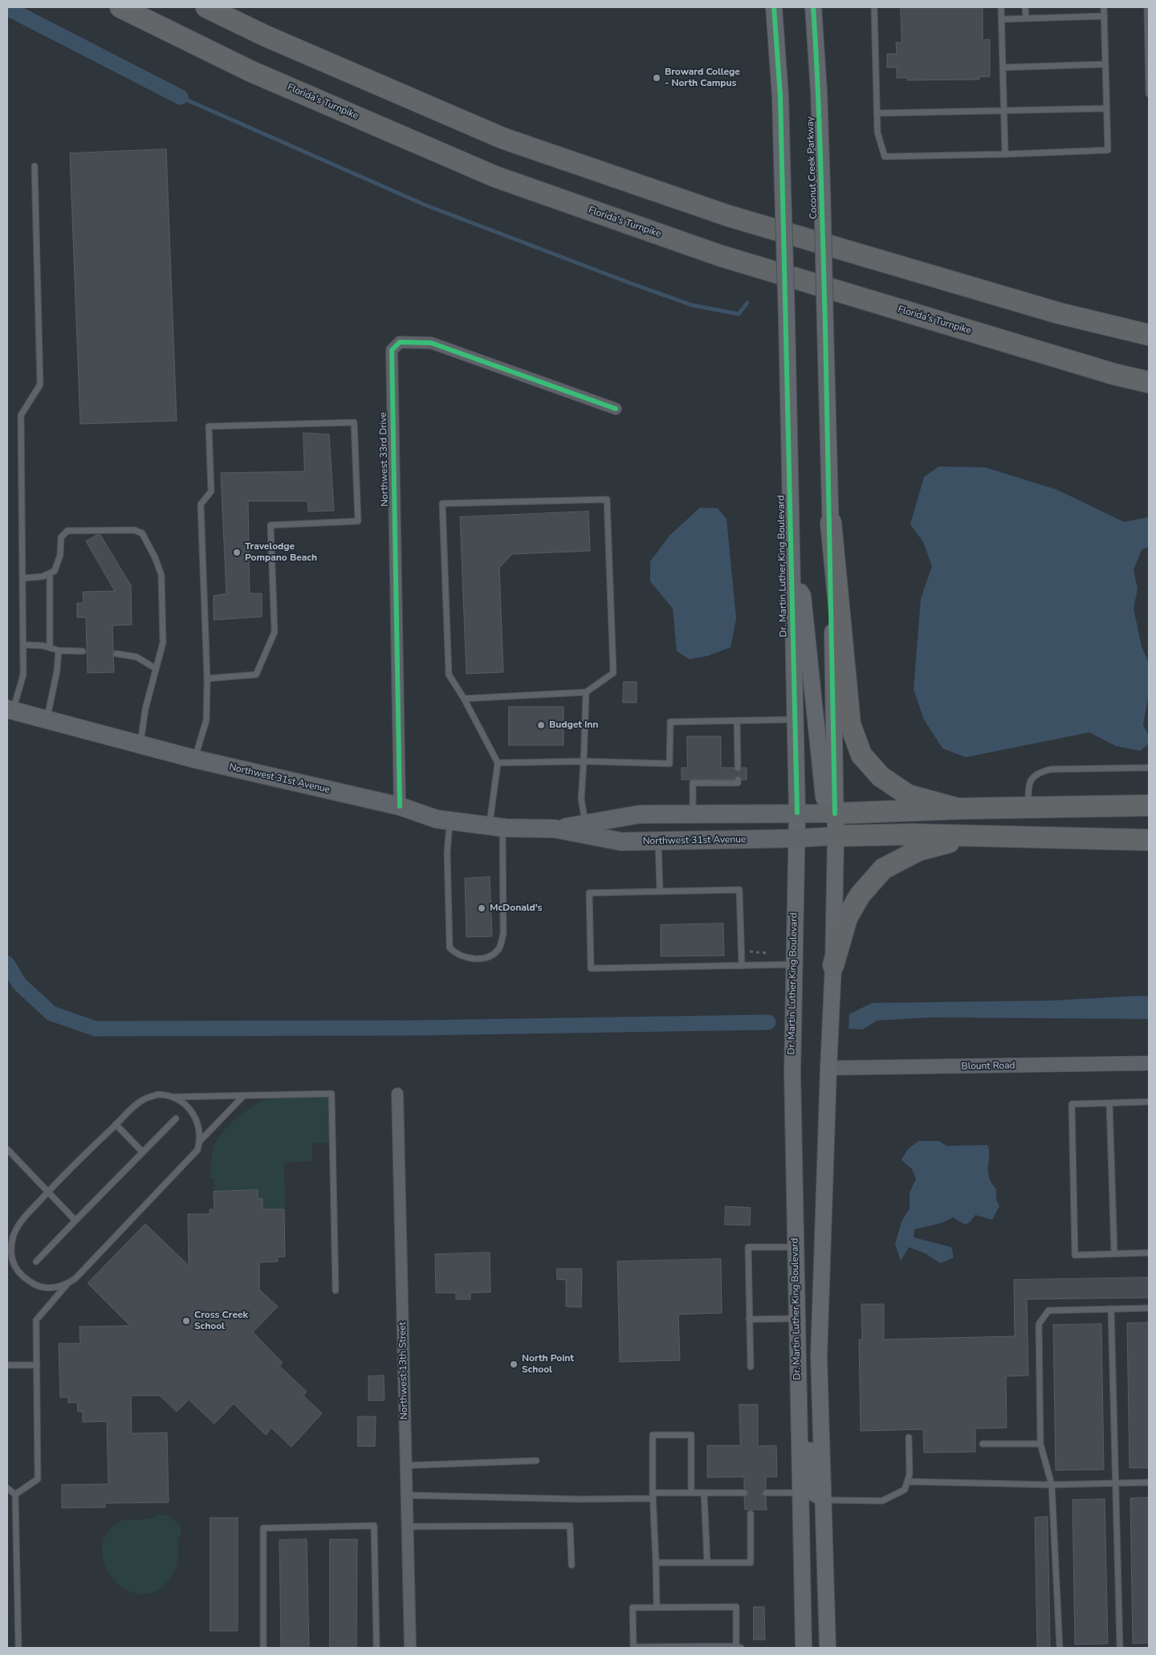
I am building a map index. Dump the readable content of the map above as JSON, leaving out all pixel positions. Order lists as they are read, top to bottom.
{
  "streets": {
    "highway": ["Florida's Turnpike"],
    "main road": ["Coconut Creek Parkway", "Dr. Martin Luther King Boulevard", "Northwest 31st Avenue"],
    "street": ["Northwest 33rd Drive", "Blount Road", "Northwest 13th Street"]
  },
  "crossings": [
    ["Northwest 33rd Drive", "Northwest 31st Avenue"],
    ["Dr. Martin Luther King Boulevard", "Northwest 31st Avenue"]
  ],
  "places": [
    "Broward College - North Campus",
    "Travelodge Pompano Beach",
    "Budget Inn",
    "McDonald's",
    "Cross Creek School",
    "North Point School"
  ]
}
